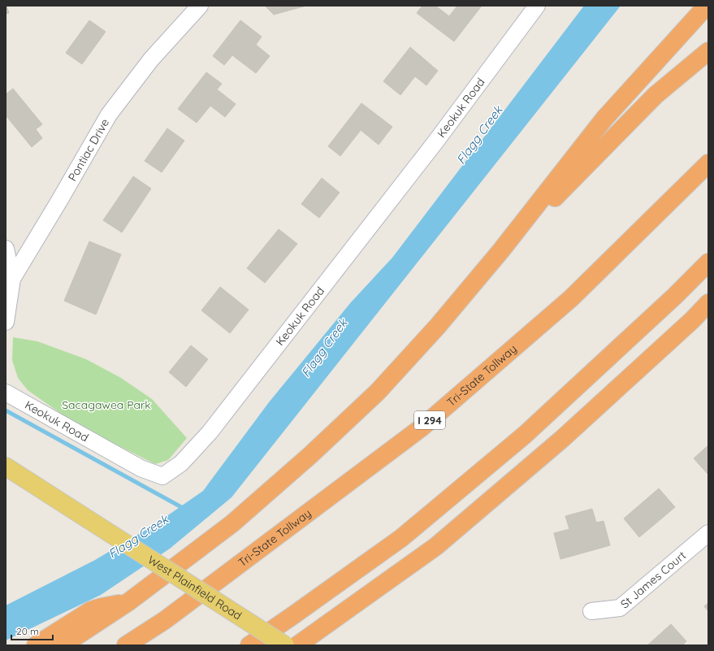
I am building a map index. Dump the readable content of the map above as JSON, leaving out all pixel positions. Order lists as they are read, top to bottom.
{
  "streets": {
    "highway": ["Tri-State Tollway", "I 294"],
    "main road": ["West Plainfield Road"],
    "street": ["Keokuk Road", "Pontiac Drive", "St James Court"]
  },
  "water": ["Flagg Creek"],
  "parks": ["Sacagawea Park"],
  "scale_bar": "20 m"
}
